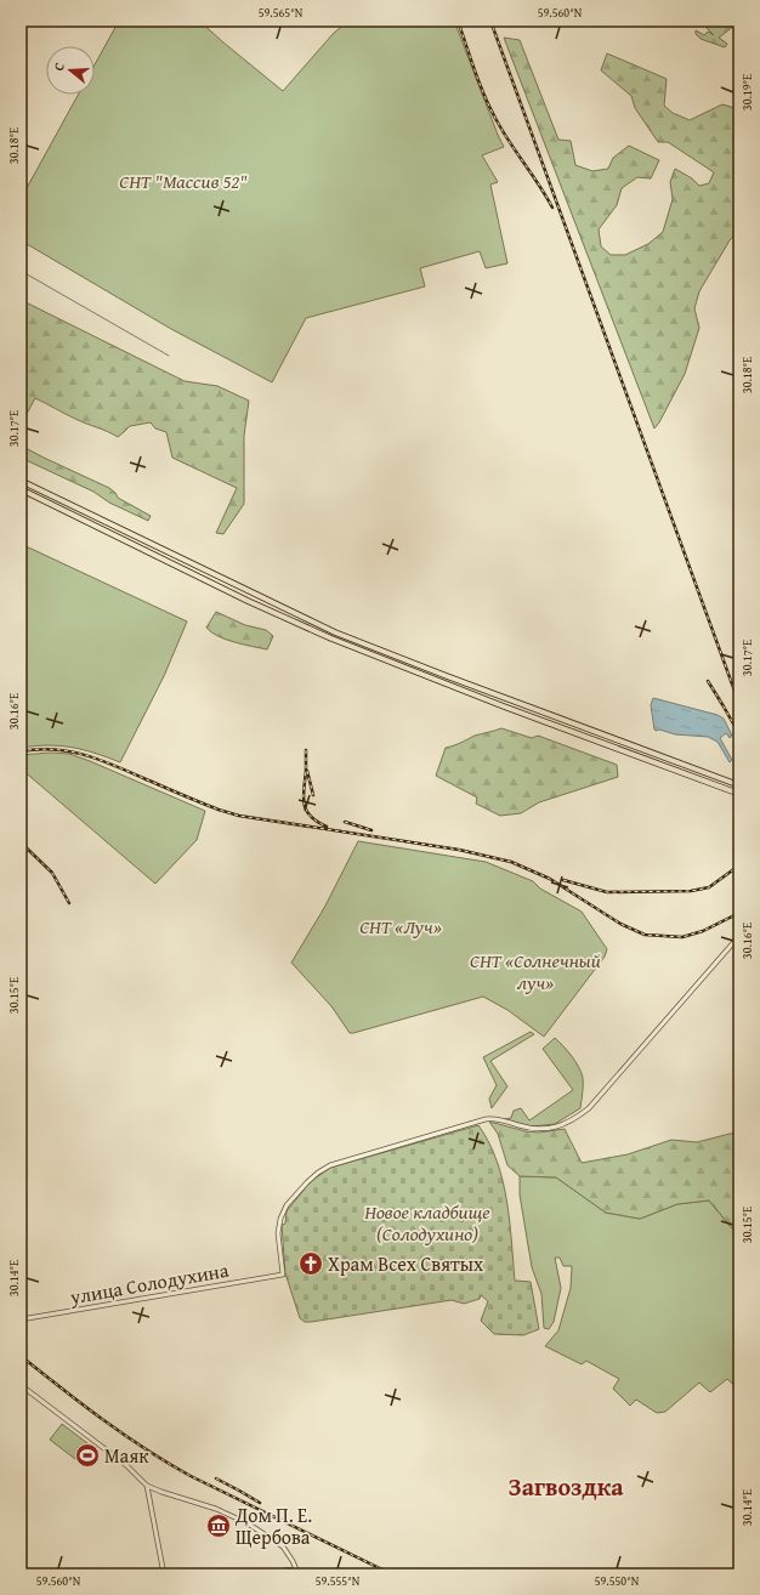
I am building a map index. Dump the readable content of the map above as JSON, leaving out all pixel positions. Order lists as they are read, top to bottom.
{
  "streets": {
    "street": ["улица Солодухина"]
  },
  "districts": ["Загвоздка"],
  "parks": [
    "СНТ \"Массив 52\"",
    "СНТ «Луч»",
    "СНТ «Солнечный луч»",
    "Новое кладбище (Солодухино)"
  ],
  "places": {
    "church": ["Храм Всех Святых"],
    "sports": ["Маяк"],
    "museum": ["Дом П. Е. Щербова"]
  },
  "north": "left",
  "coordinates": [
    "59.565°N",
    "59.560°N",
    "30.19°E",
    "30.18°E",
    "30.17°E",
    "30.16°E",
    "30.15°E",
    "30.14°E",
    "59.555°N",
    "59.550°N"
  ]
}
